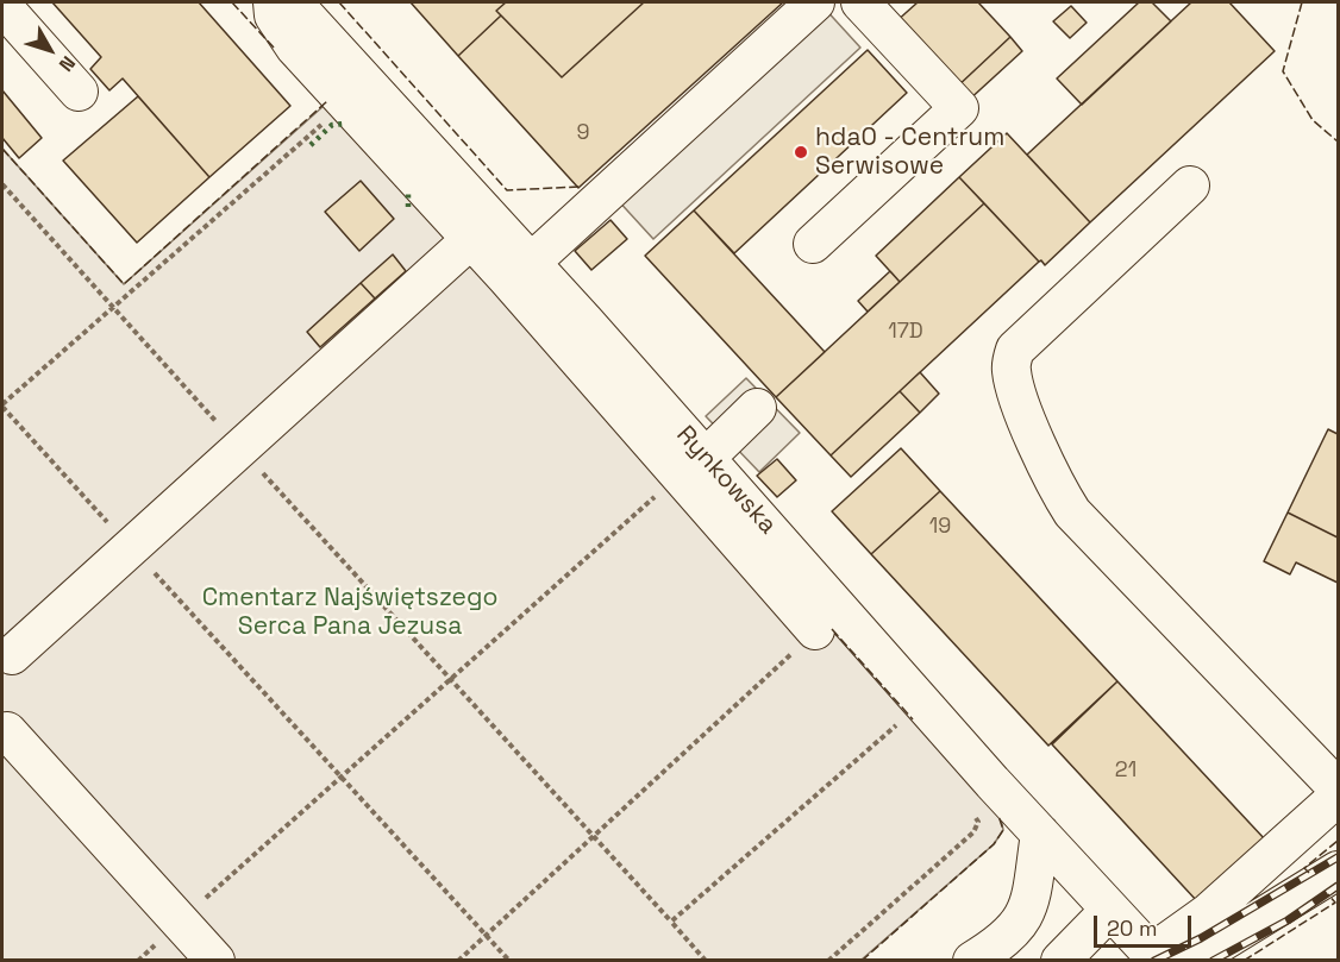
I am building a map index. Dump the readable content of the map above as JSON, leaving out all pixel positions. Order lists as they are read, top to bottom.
{
  "streets": {
    "street": ["Rynkowska"]
  },
  "parks": ["Cmentarz Najświętszego Serca Pana Jezusa"],
  "places": ["hda0 - Centrum Serwisowe"],
  "house_numbers": [
    "9",
    "17D",
    "19",
    "21"
  ],
  "scale_bar": "20 m",
  "north": "bottom right"
}
